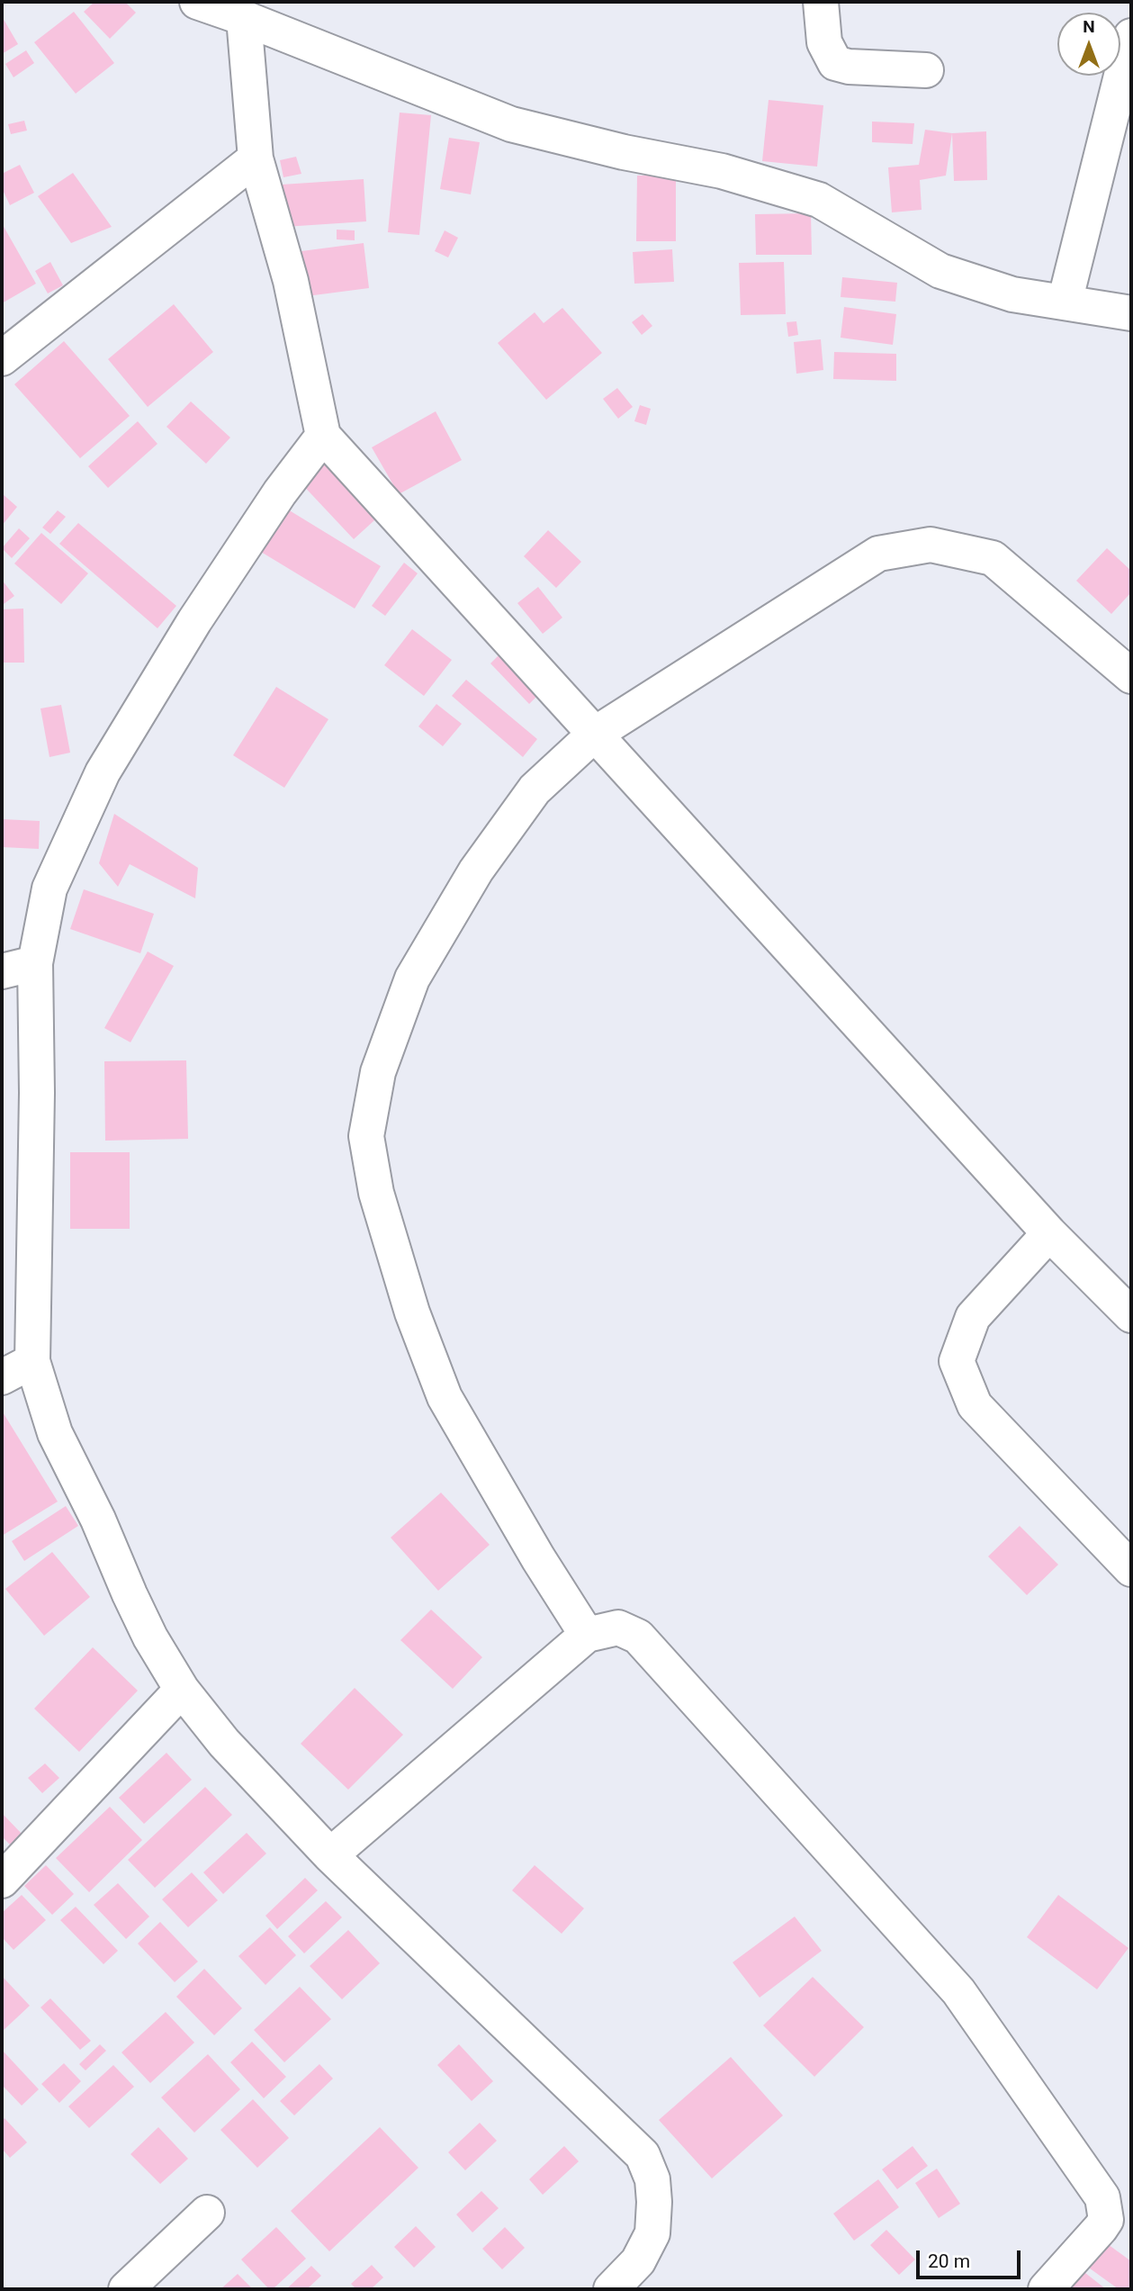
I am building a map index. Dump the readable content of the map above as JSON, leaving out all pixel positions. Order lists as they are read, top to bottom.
{
  "scale_bar": "20 m",
  "north": "top"
}
